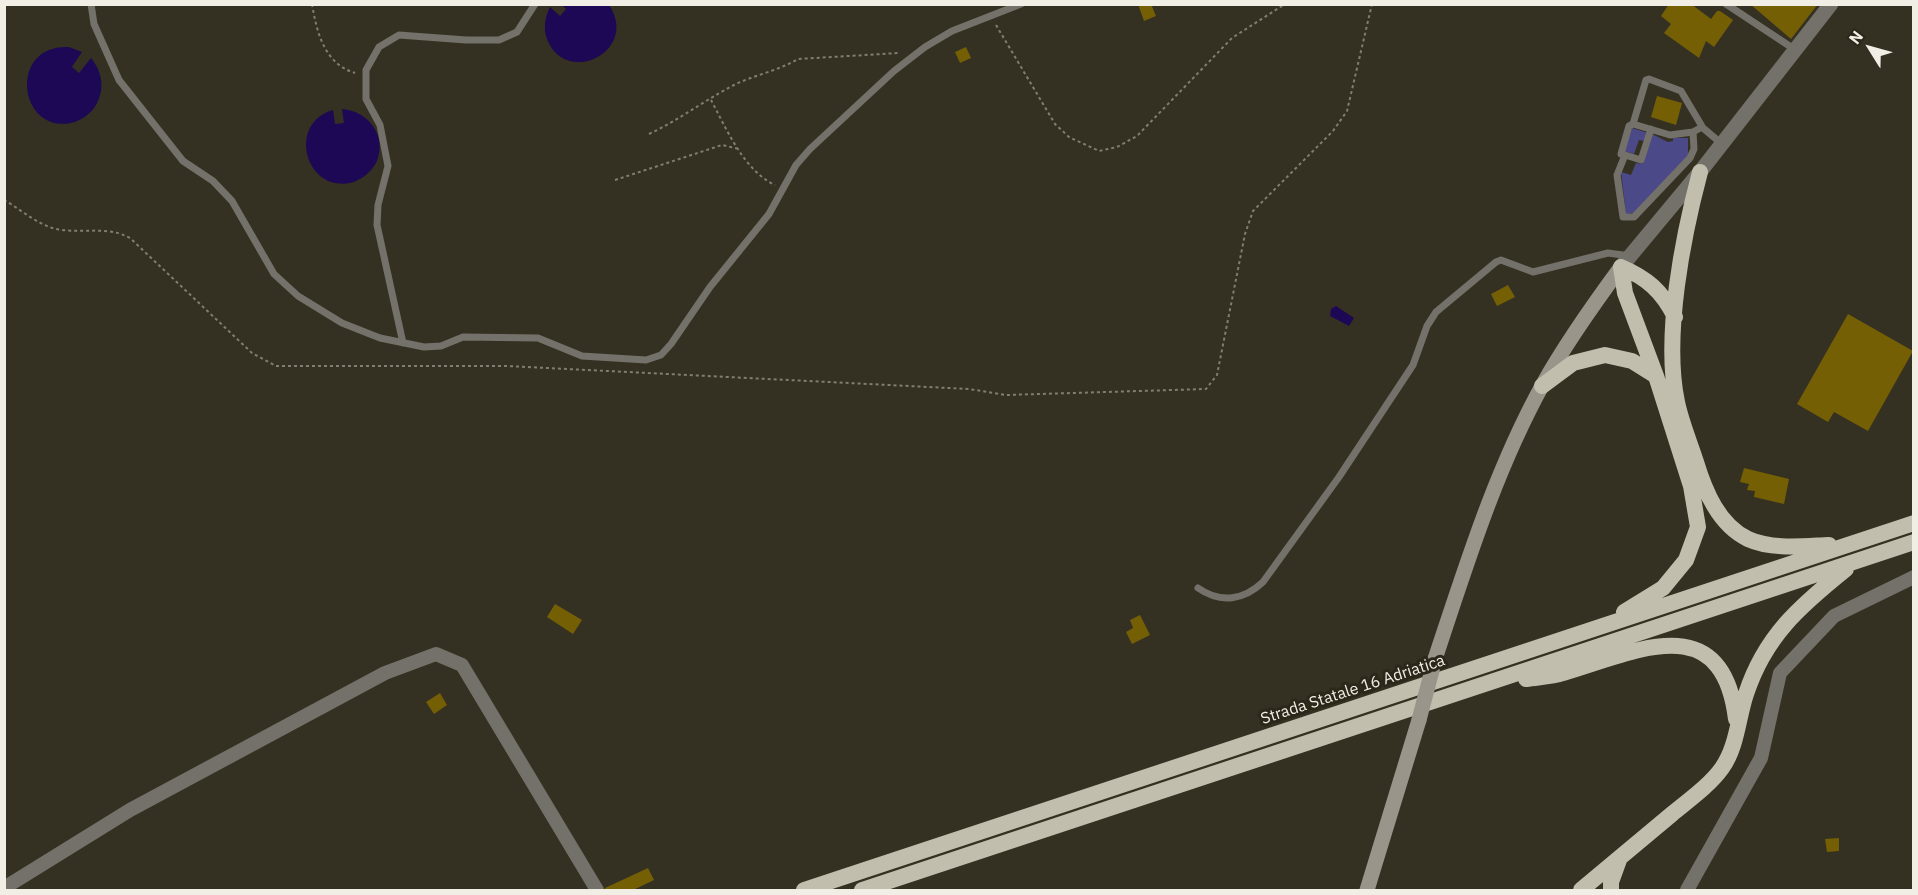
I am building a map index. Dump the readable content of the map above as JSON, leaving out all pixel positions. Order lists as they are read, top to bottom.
{
  "streets": {
    "highway": ["Strada Statale 16 Adriatica"]
  },
  "north": "top left"
}
